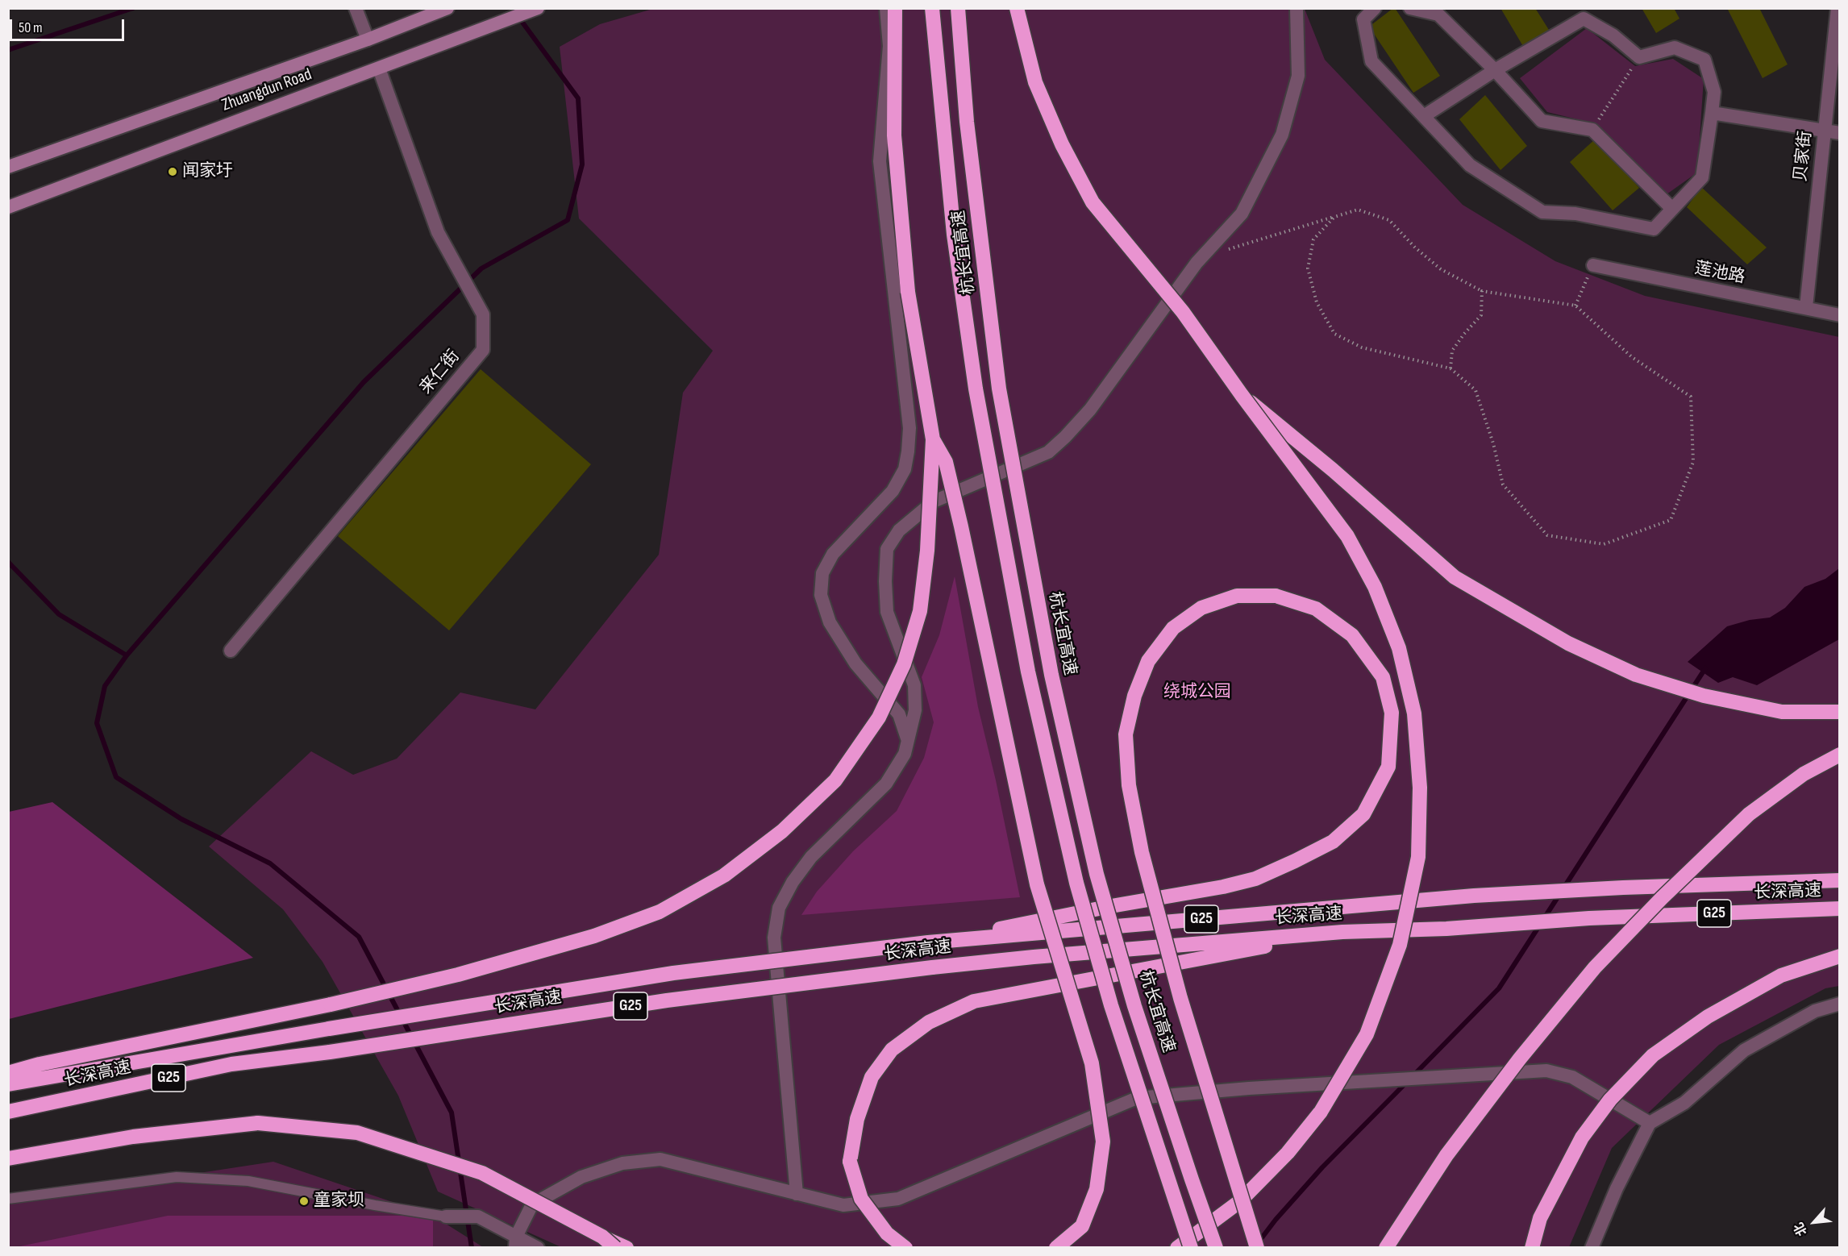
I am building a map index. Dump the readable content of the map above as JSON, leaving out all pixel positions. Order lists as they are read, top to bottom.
{
  "streets": {
    "highway": ["杭长宜高速", "长深高速", "G25"],
    "main road": ["Zhuangdun Road"],
    "street": ["贝家街", "莲池路", "来仁街"]
  },
  "crossings": [
    ["Zhuangdun Road", "来仁街"],
    ["贝家街", "莲池路"]
  ],
  "parks": ["绕城公园"],
  "places": ["闻家圩", "童家坝"],
  "scale_bar": "50 m",
  "north": "bottom left"
}
